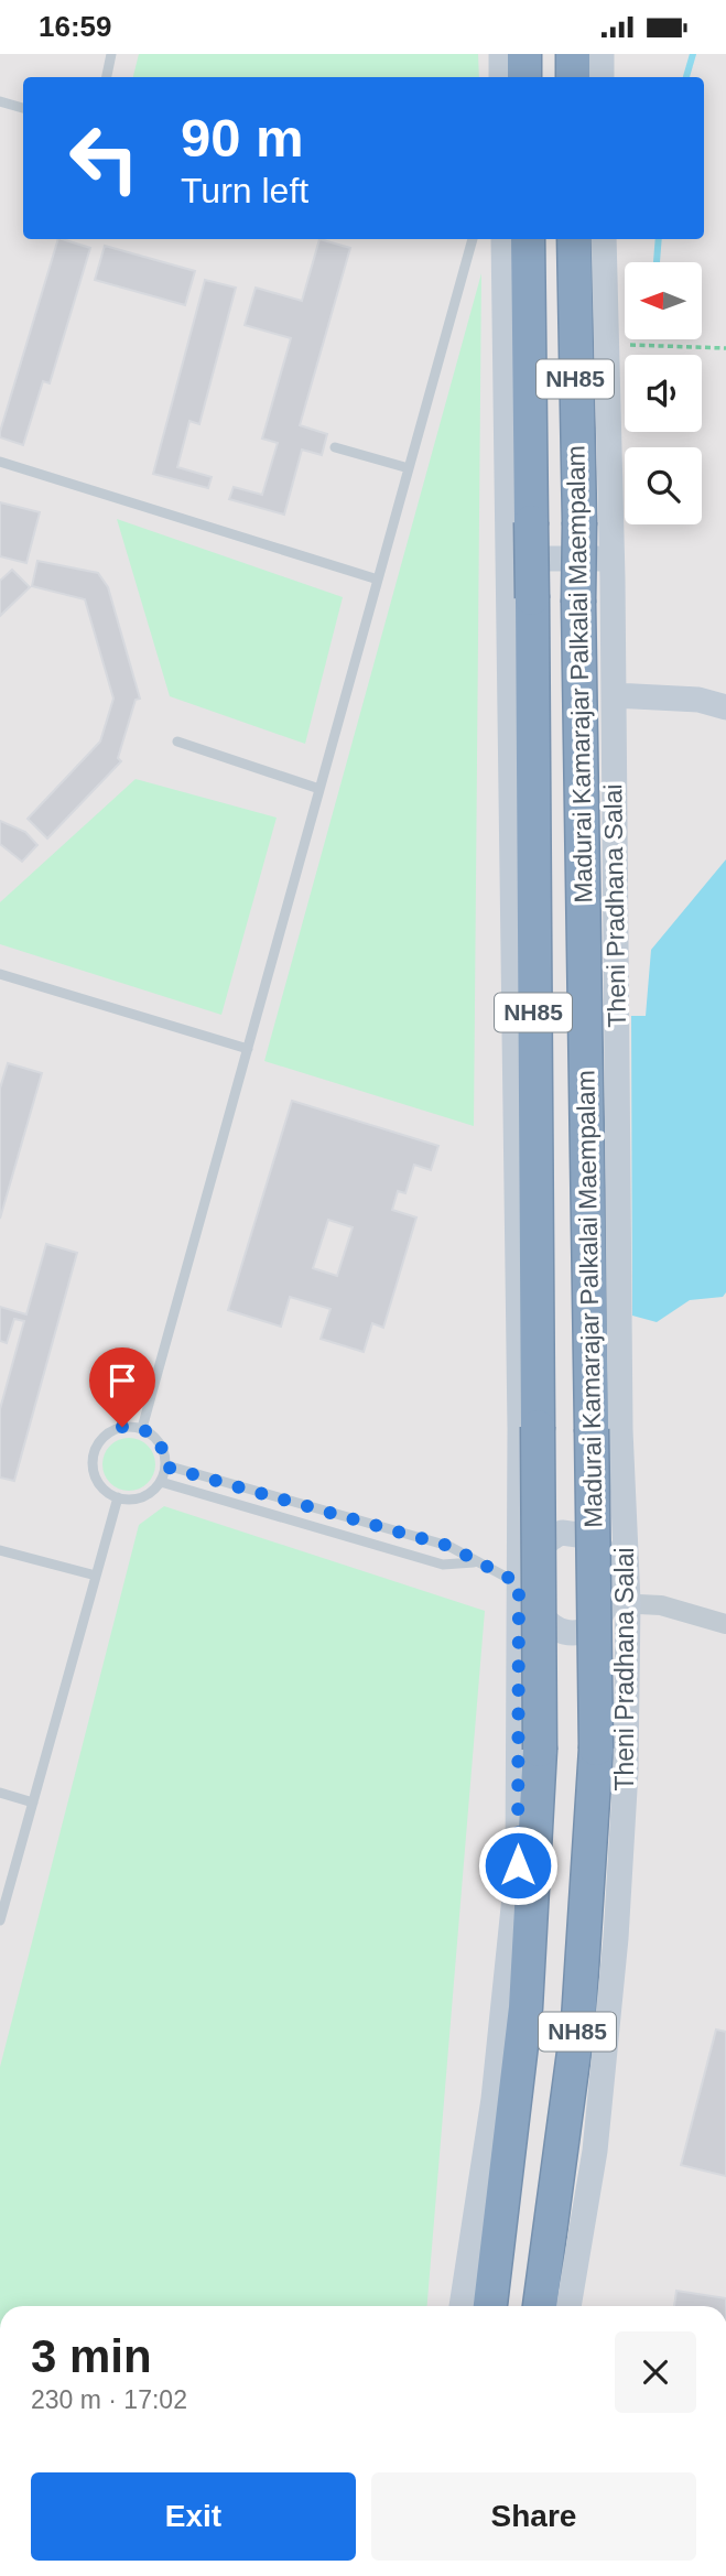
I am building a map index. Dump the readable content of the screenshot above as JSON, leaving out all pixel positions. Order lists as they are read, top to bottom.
{
  "streets": {
    "highway": ["NH85", "Madurai Kamarajar Palkalai Maempalam"],
    "street": ["Theni Pradhana Salai"]
  },
  "crossings": [
    ["NH85", "Theni Pradhana Salai"]
  ],
  "north": "left",
  "page": {
    "status": "16:59",
    "turn": ["90 m", "Turn left"],
    "heading": ["3 min", "230 m · 17:02"],
    "buttons": ["Exit", "Share"]
  }
}
